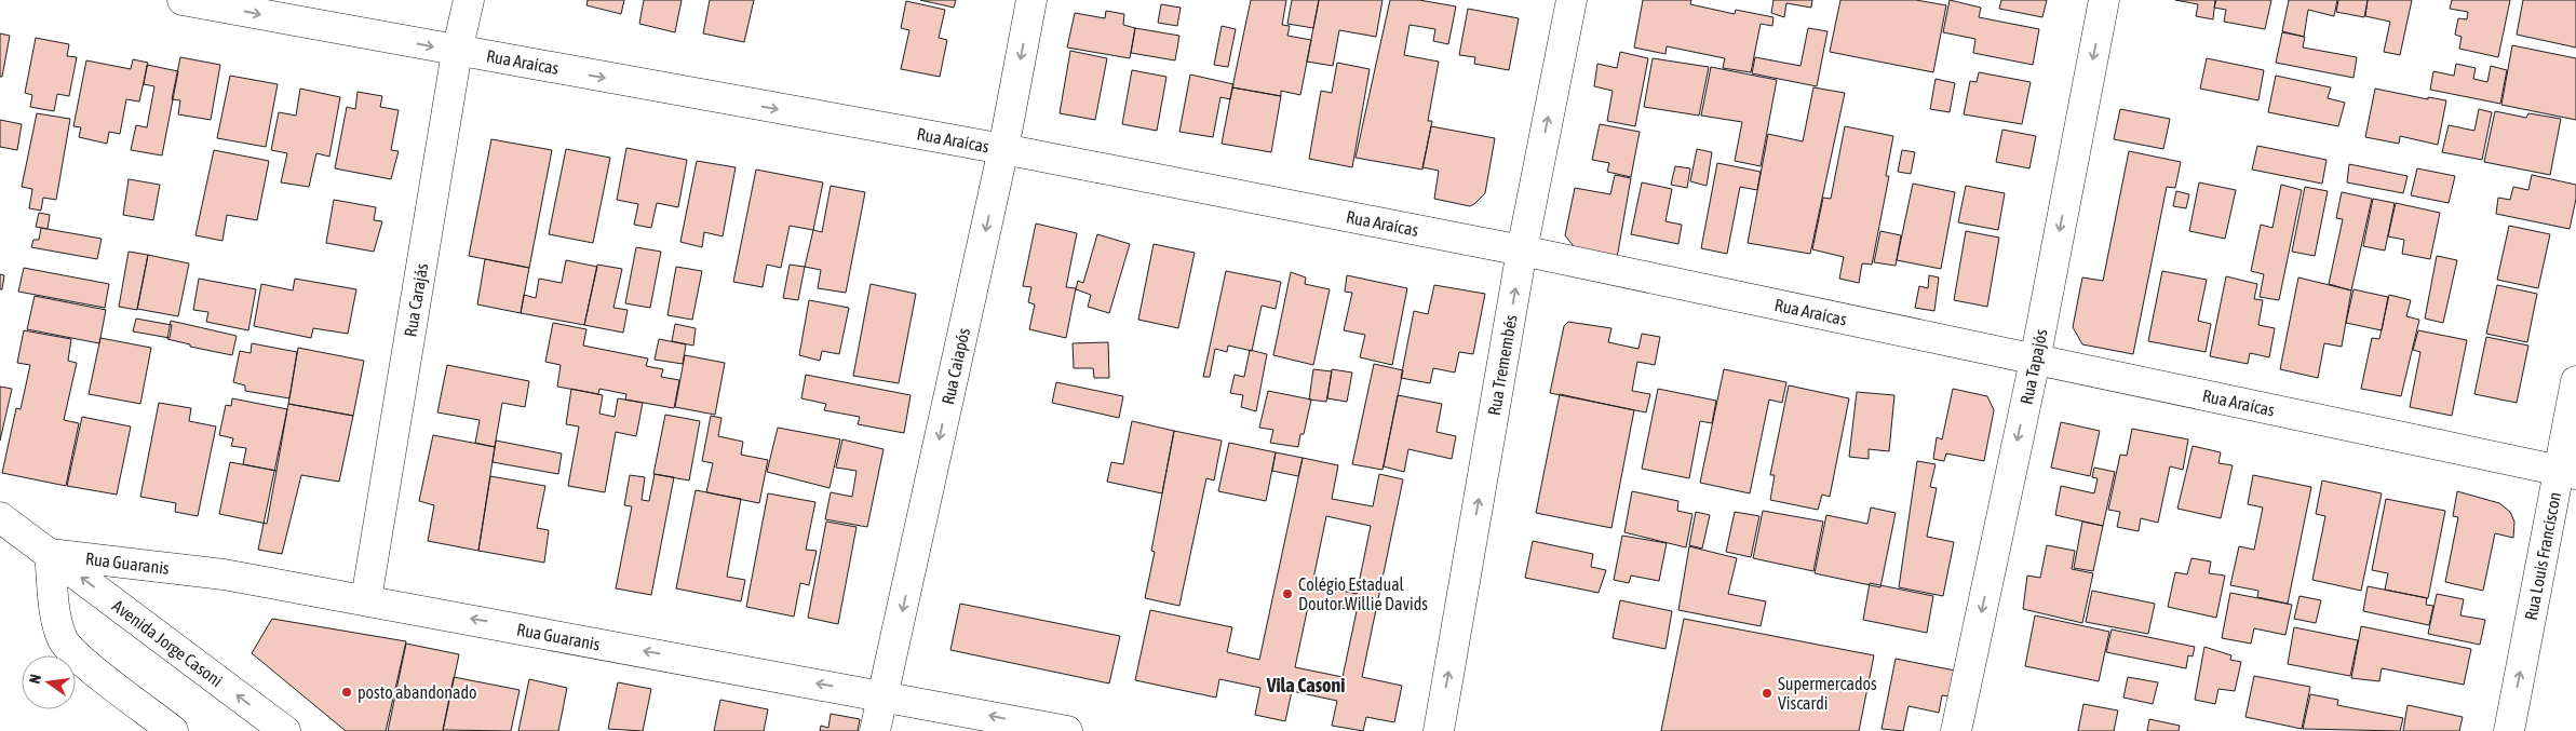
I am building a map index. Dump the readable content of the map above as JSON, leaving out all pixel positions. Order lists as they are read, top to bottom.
{
  "streets": {
    "street": [
      "Rua Araícas",
      "Rua Carajás",
      "Rua Tremembés",
      "Rua Caiapós",
      "Rua Tapajós",
      "Rua Louis Franciscon",
      "Rua Guaranis",
      "Avenida Jorge Casoni"
    ]
  },
  "crossings": [
    ["Rua Araícas", "Rua Carajás"],
    ["Rua Araícas", "Rua Tremembés"],
    ["Rua Araícas", "Rua Caiapós"],
    ["Rua Araícas", "Rua Tapajós"],
    ["Rua Araícas", "Rua Louis Franciscon"],
    ["Rua Carajás", "Rua Guaranis"],
    ["Rua Caiapós", "Rua Guaranis"],
    ["Rua Guaranis", "Avenida Jorge Casoni"]
  ],
  "one_way": [
    "Rua Tremembés",
    "Rua Caiapós",
    "Rua Tapajós",
    "Rua Louis Franciscon",
    "Rua Guaranis",
    "Avenida Jorge Casoni"
  ],
  "districts": ["Vila Casoni"],
  "places": ["Colégio Estadual Doutor Willie Davids", "posto abandonado", "Supermercados Viscardi"],
  "north": "left"
}
